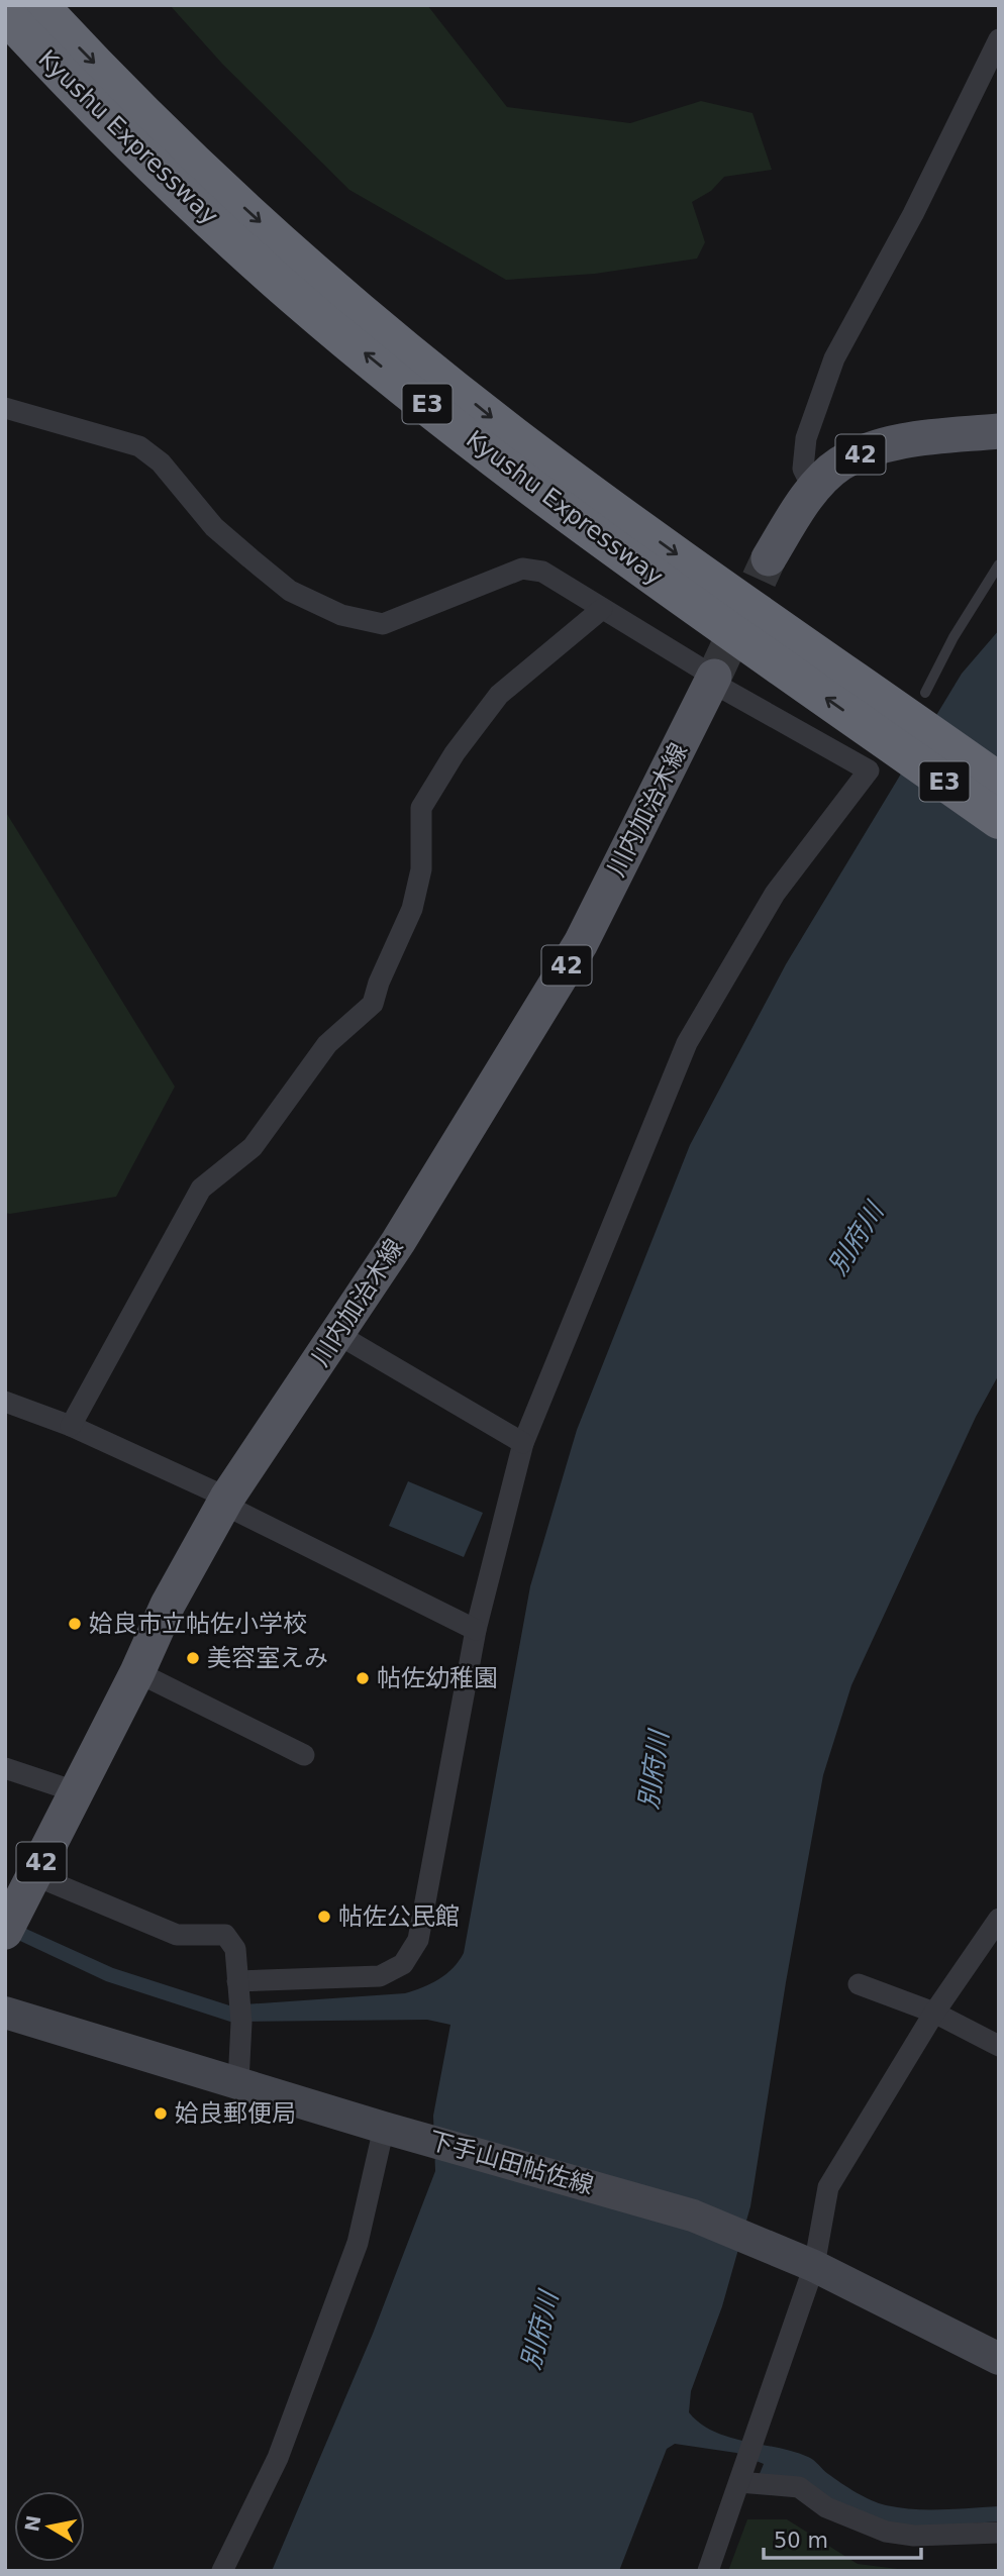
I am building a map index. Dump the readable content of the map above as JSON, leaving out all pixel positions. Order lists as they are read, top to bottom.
{
  "streets": {
    "highway": ["Kyushu Expressway", "E3"],
    "main road": ["42", "川内加治木線", "下手山田帖佐線"]
  },
  "water": ["別府川"],
  "places": [
    "姶良市立帖佐小学校",
    "美容室えみ",
    "帖佐幼稚園",
    "帖佐公民館",
    "姶良郵便局"
  ],
  "scale_bar": "50 m",
  "north": "left"
}
